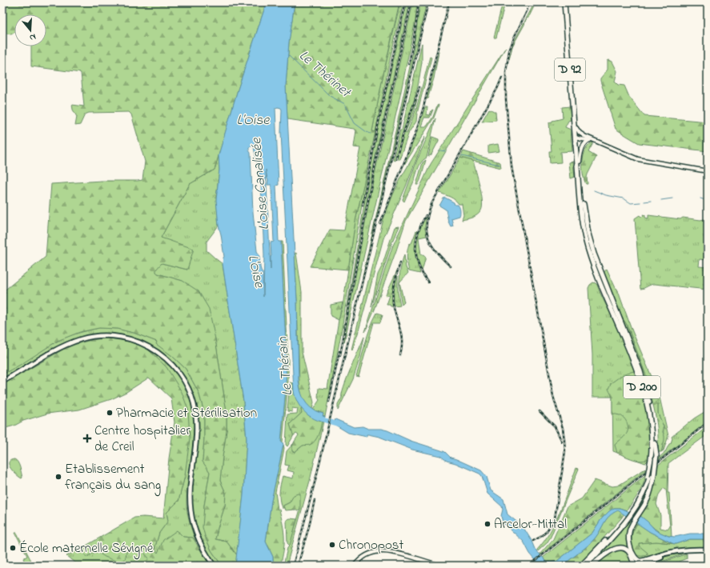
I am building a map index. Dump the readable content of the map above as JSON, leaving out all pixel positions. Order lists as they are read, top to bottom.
{
  "streets": {
    "main road": ["D 92", "D 200"]
  },
  "crossings": [
    ["D 92", "D 200"]
  ],
  "water": [
    "Le Thérinet",
    "L’Oise",
    "L'Oise Canalisée",
    "L'Oise",
    "Le Thérain"
  ],
  "places": {
    "other": [
      "Pharmacie et Stérilisation",
      "Etablissement français du sang",
      "Arcelor-Mittal",
      "Chronopost",
      "École maternelle Sévigné"
    ],
    "health": ["Centre hospitalier de Creil"]
  },
  "north": "bottom"
}
